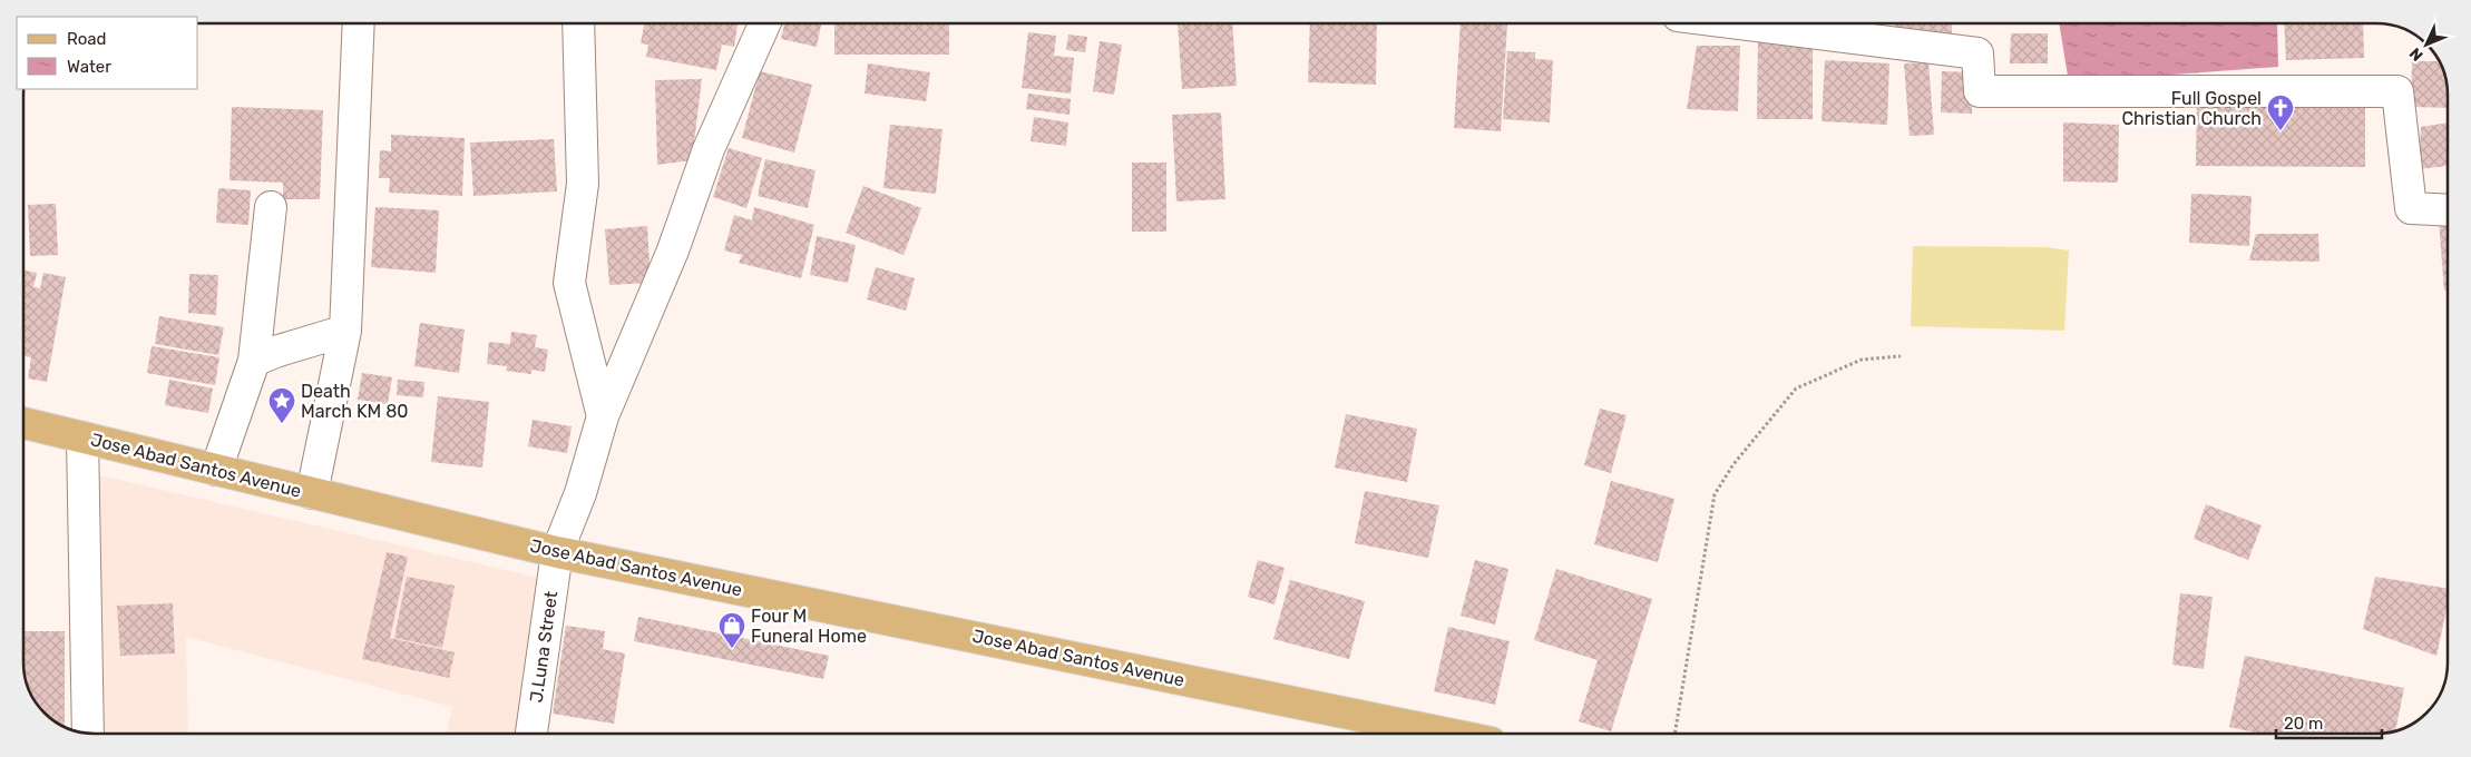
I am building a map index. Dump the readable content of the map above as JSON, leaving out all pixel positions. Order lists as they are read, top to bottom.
{
  "streets": {
    "main road": ["Jose Abad Santos Avenue"],
    "street": ["J.Luna Street"]
  },
  "crossings": [
    ["Jose Abad Santos Avenue", "J.Luna Street"]
  ],
  "places": {
    "church": ["Full Gospel Christian Church"],
    "place": ["Death March KM 80"],
    "shop": ["Four M Funeral Home"]
  },
  "legend": ["Road", "Water"],
  "scale_bar": "20 m",
  "north": "bottom left"
}
